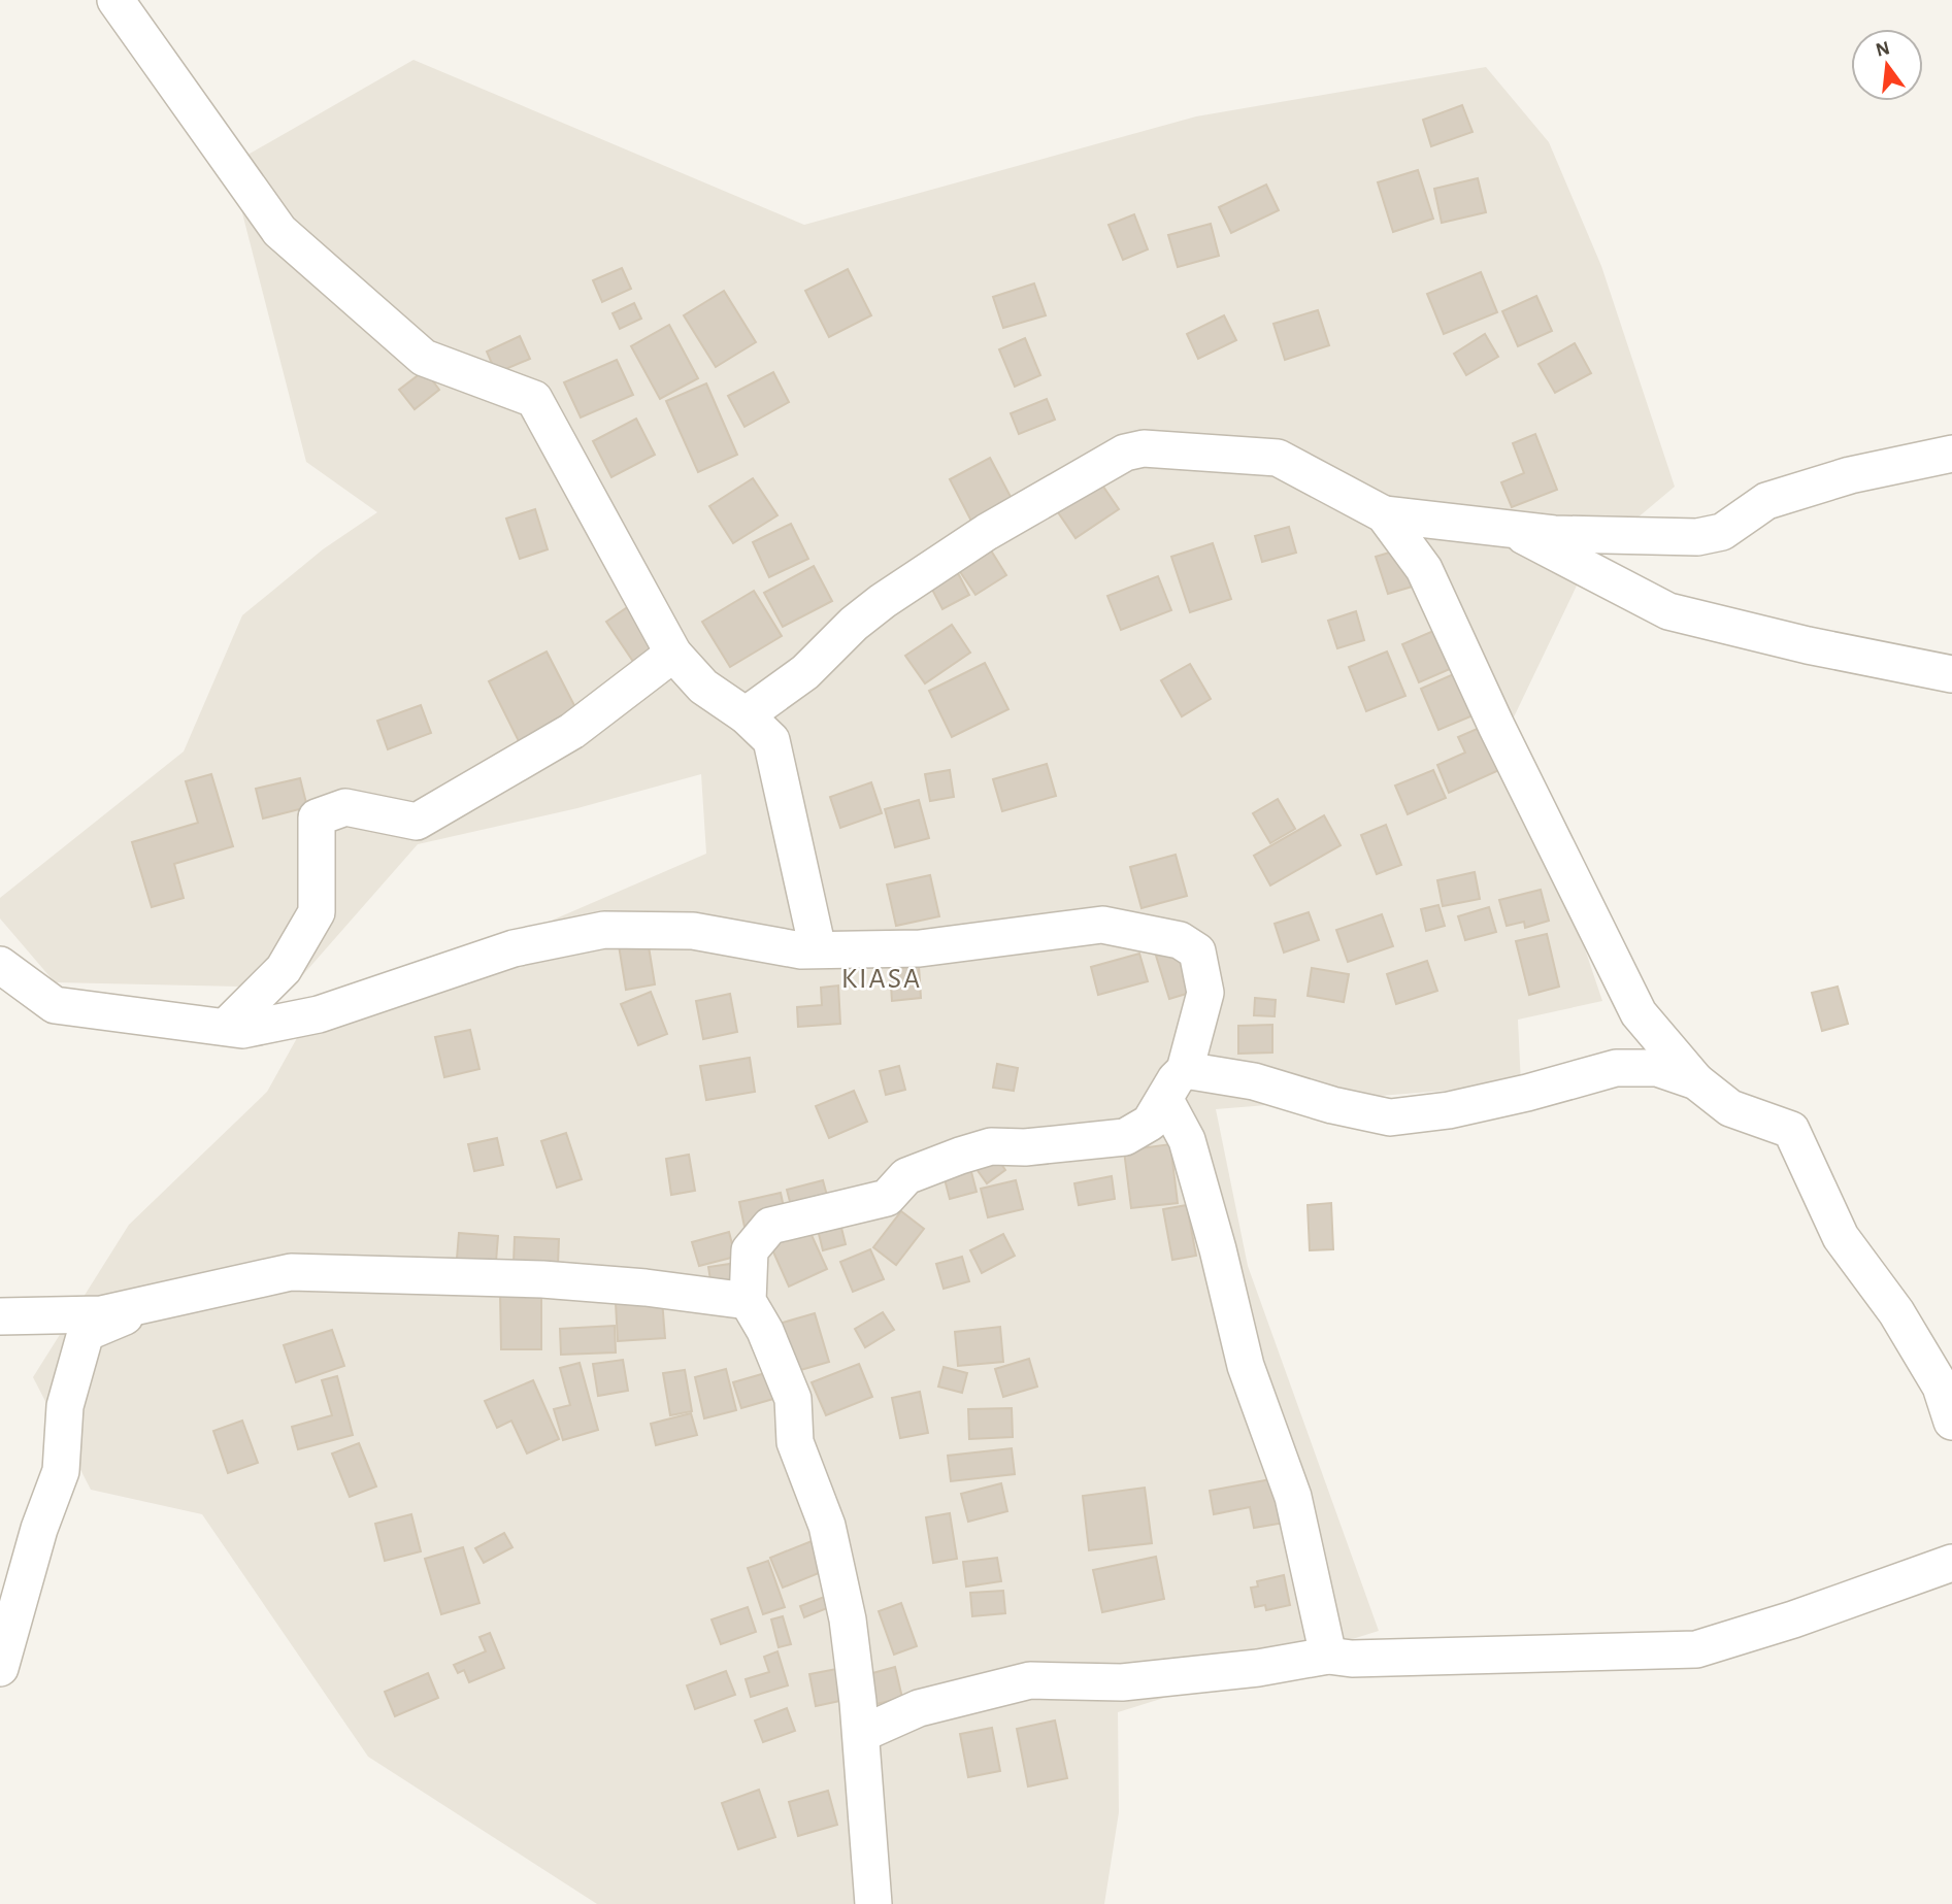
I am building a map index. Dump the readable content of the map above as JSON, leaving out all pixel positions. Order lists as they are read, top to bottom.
{
  "districts": ["KIASA"],
  "north": "top"
}
